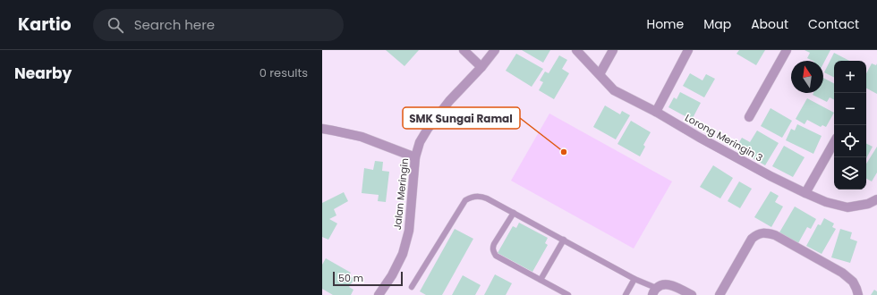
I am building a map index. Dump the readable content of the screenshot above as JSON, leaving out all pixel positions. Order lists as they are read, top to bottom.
{
  "streets": {
    "street": ["Lorong Meringin 3", "Jalan Meringin"]
  },
  "places": ["SMK Sungai Ramal"],
  "scale_bar": "50 m",
  "north": "top",
  "page": {
    "header": "Kartio",
    "search": "Search here",
    "nav": [
      "Home",
      "Map",
      "About",
      "Contact"
    ],
    "heading": ["Nearby", "0 results"],
    "map_buttons": ["+", "−"],
    "scale": "50 m"
  }
}
